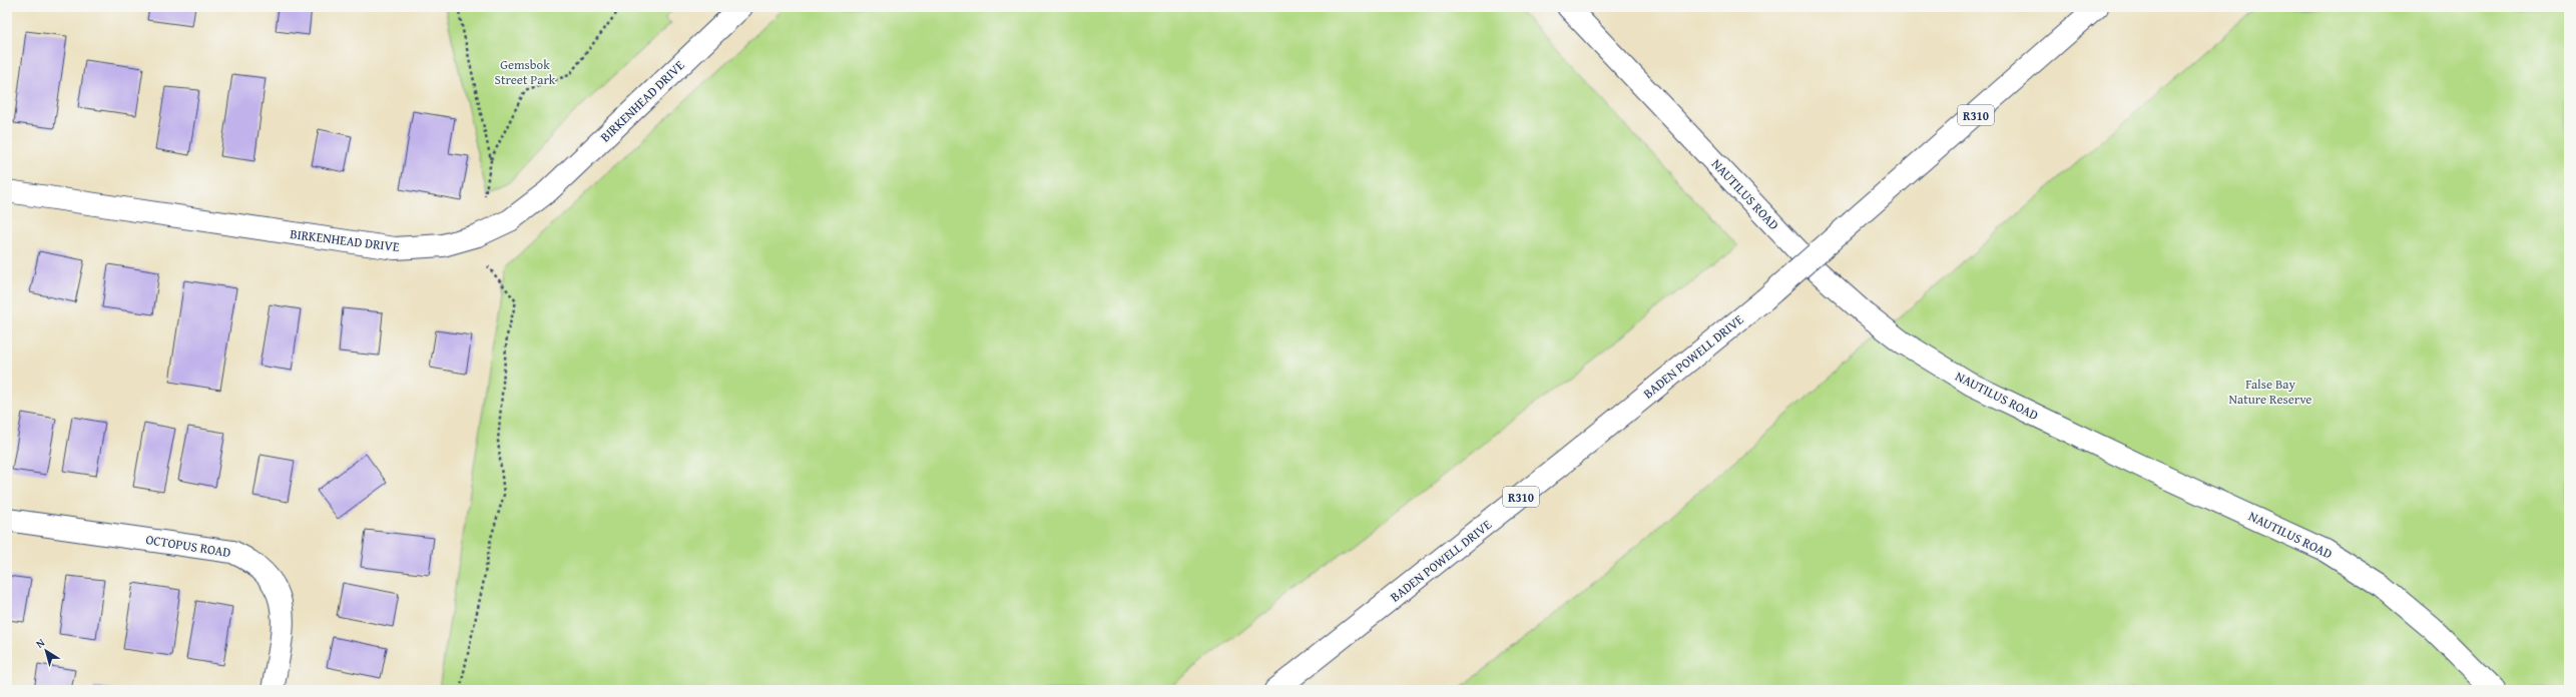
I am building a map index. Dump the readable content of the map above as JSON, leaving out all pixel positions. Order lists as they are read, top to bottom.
{
  "streets": {
    "street": [
      "BIRKENHEAD DRIVE",
      "R310",
      "NAUTILUS ROAD",
      "BADEN POWELL DRIVE",
      "OCTOPUS ROAD"
    ]
  },
  "parks": ["Gemsbok Street Park", "False Bay Nature Reserve"],
  "north": "top left"
}
